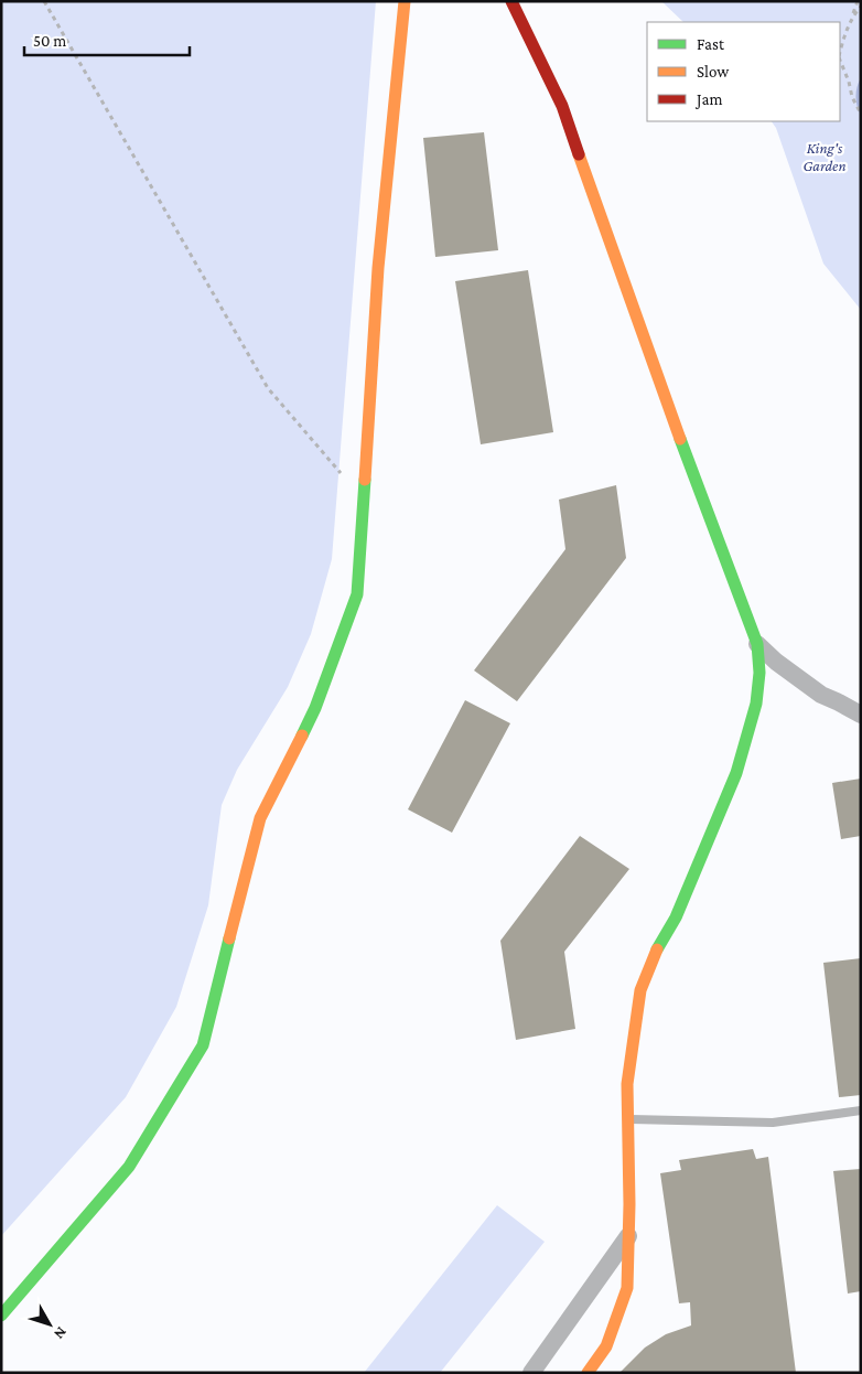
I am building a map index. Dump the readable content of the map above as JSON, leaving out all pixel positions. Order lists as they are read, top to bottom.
{
  "parks": ["King's Garden"],
  "legend": ["Fast", "Slow", "Jam"],
  "scale_bar": "50 m",
  "north": "bottom right"
}
